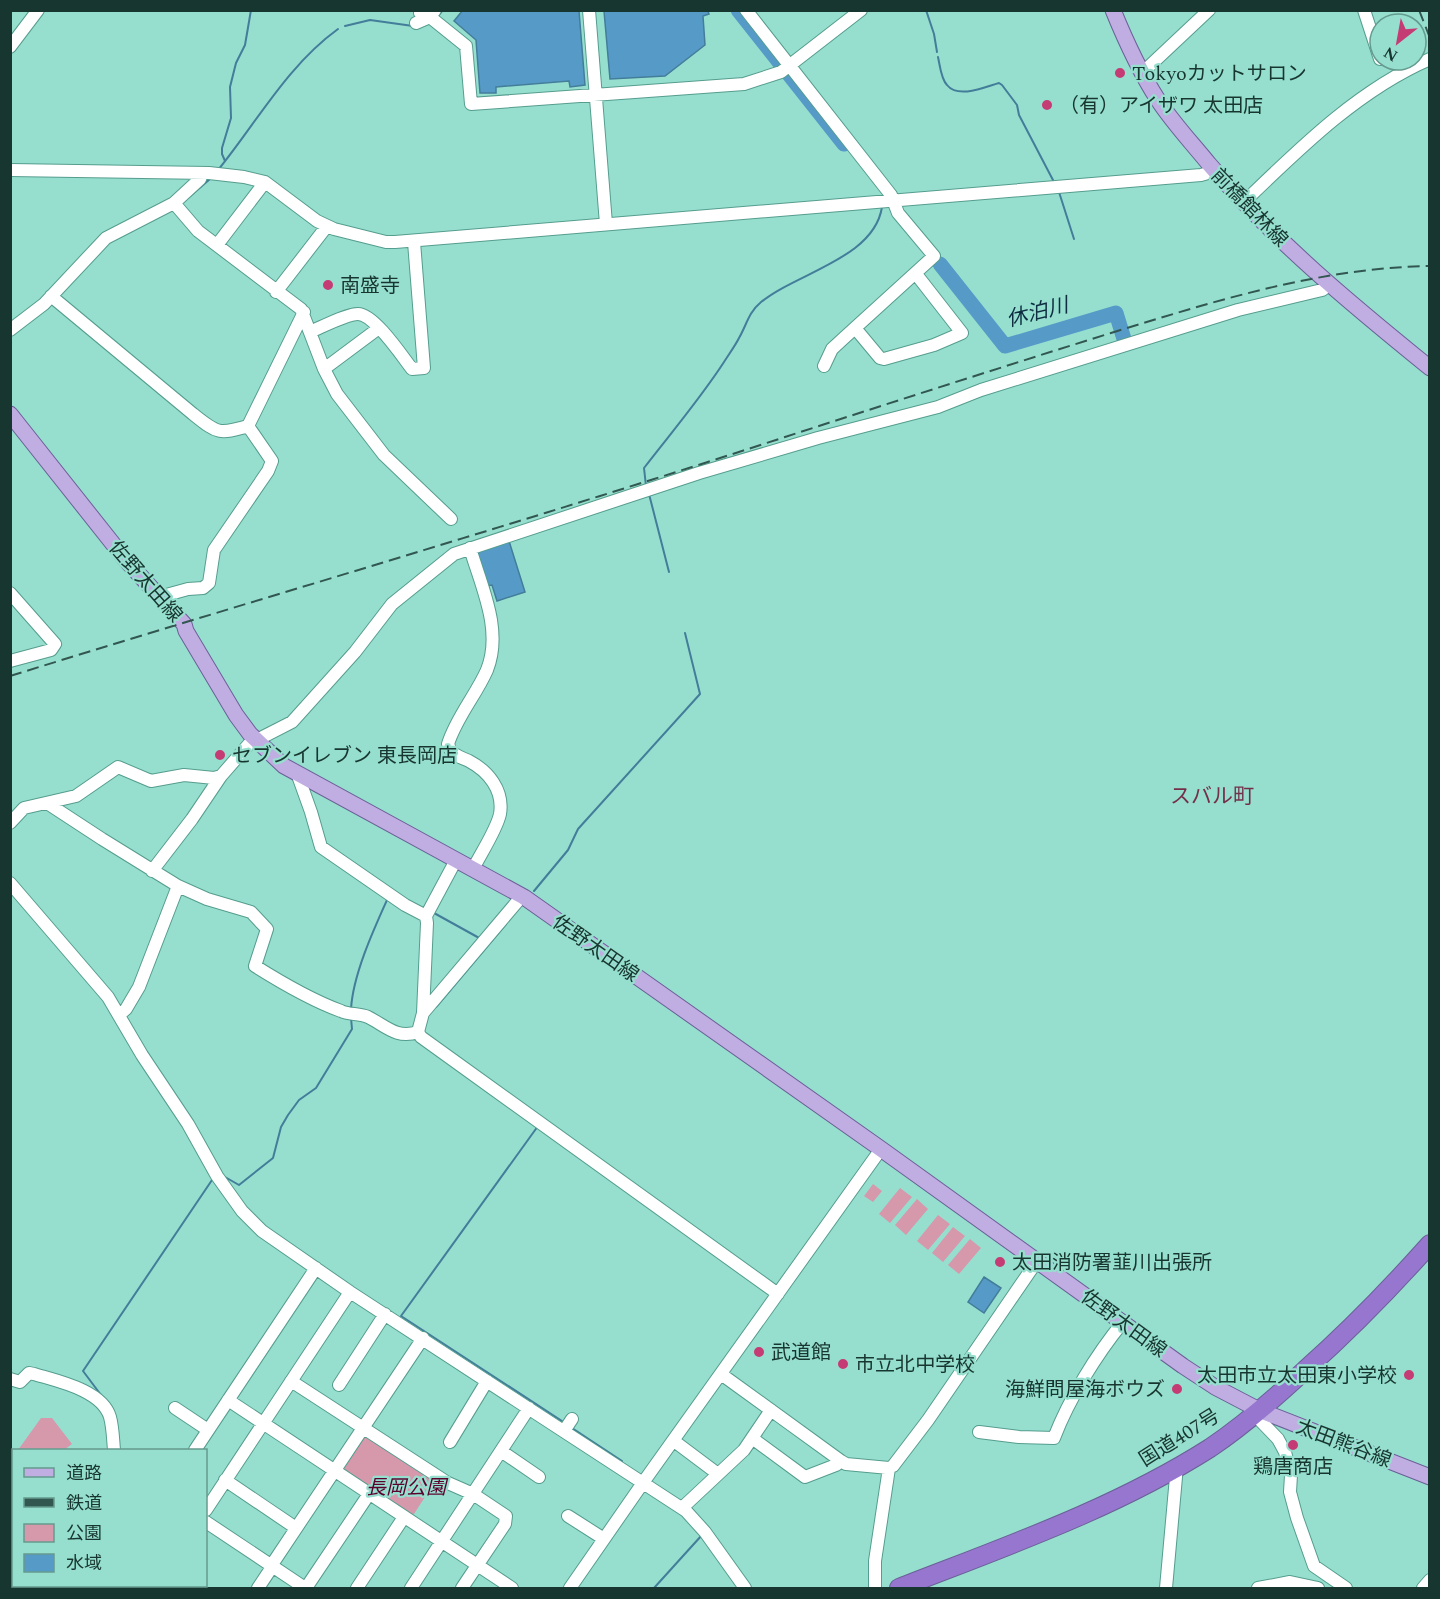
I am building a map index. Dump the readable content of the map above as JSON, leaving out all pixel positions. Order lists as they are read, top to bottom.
{
  "streets": {
    "highway": ["国道407号"],
    "main road": ["前橋館林線", "佐野太田線", "太田熊谷線"]
  },
  "crossings": [
    ["佐野太田線", "国道407号"],
    ["佐野太田線", "太田熊谷線"],
    ["国道407号", "太田熊谷線"]
  ],
  "districts": ["スバル町"],
  "water": ["休泊川"],
  "parks": ["長岡公園"],
  "places": [
    "Tokyoカットサロン",
    "（有）アイザワ 太田店",
    "南盛寺",
    "セブンイレブン 東長岡店",
    "太田消防署韮川出張所",
    "武道館",
    "市立北中学校",
    "太田市立太田東小学校",
    "海鮮問屋海ボウズ",
    "鶏唐商店"
  ],
  "legend": [
    "道路",
    "鉄道",
    "公園",
    "水域"
  ],
  "north": "bottom left"
}
